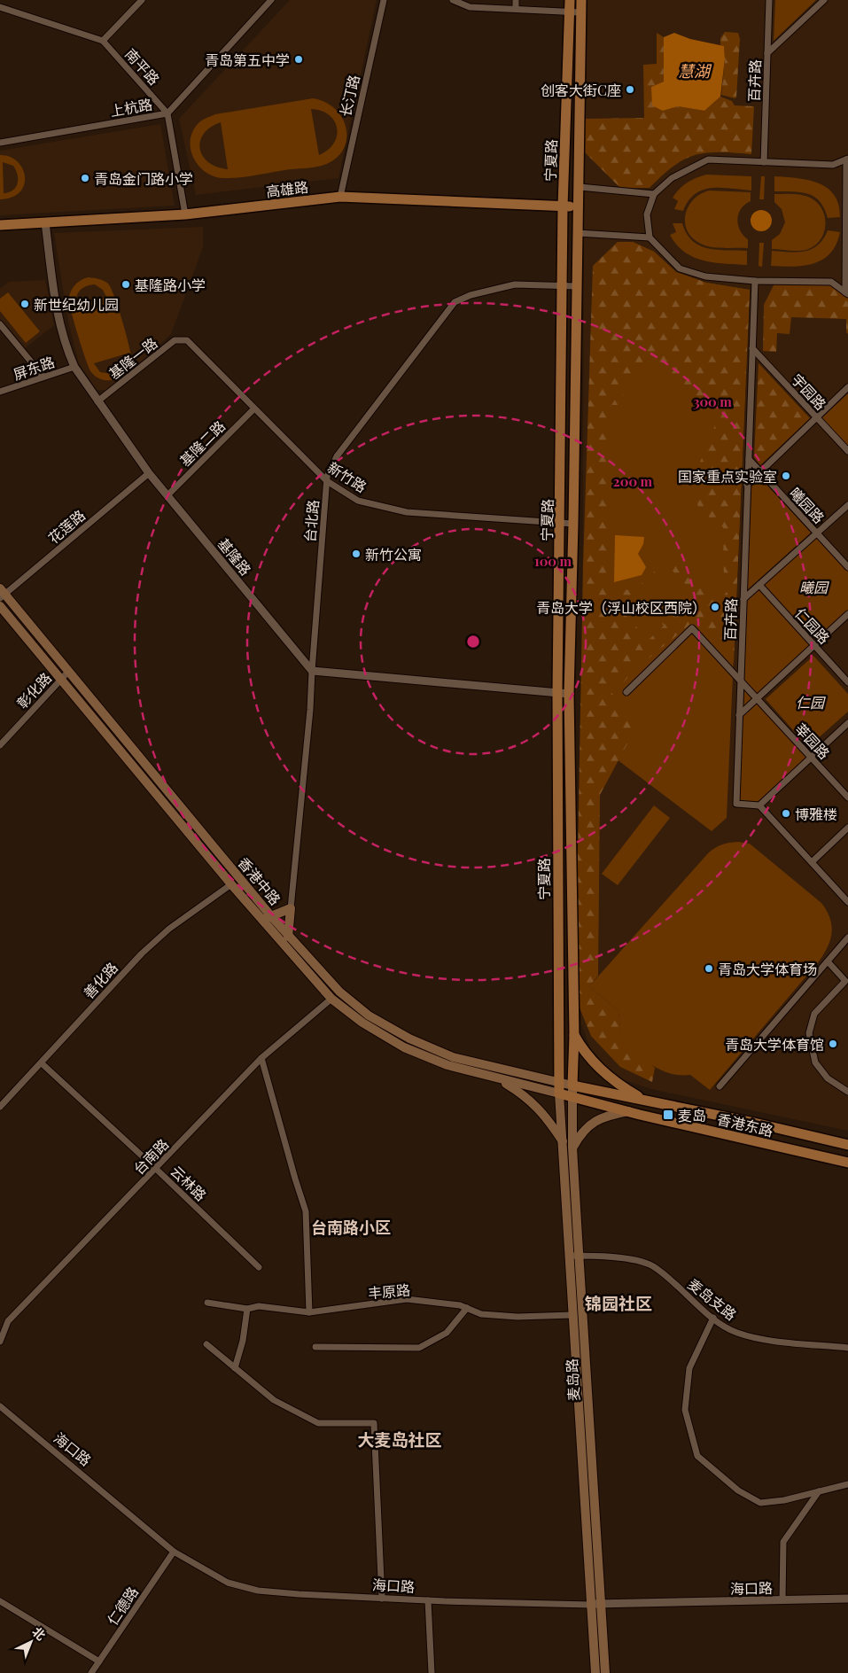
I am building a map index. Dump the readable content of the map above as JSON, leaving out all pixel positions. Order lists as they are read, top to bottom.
{
  "streets": {
    "main road": [
      "宁夏路",
      "高雄路",
      "香港中路",
      "香港东路",
      "麦岛路"
    ],
    "street": [
      "南平路",
      "百卉路",
      "长汀路",
      "上杭路",
      "基隆一路",
      "屏东路",
      "宇园路",
      "基隆二路",
      "新竹路",
      "曦园路",
      "台北路",
      "花莲路",
      "基隆路",
      "仁园路",
      "彰化路",
      "善化路",
      "台南路",
      "云林路",
      "丰原路",
      "麦岛支路",
      "海口路",
      "仁德路"
    ]
  },
  "crossings": [
    ["南平路", "上杭路"],
    ["百卉路", "宇园路"],
    ["百卉路", "曦园路"],
    ["长汀路", "高雄路"],
    ["宁夏路", "高雄路"],
    ["宁夏路", "新竹路"],
    ["宁夏路", "台北路"],
    ["宁夏路", "香港中路"],
    ["宁夏路", "香港东路"],
    ["宁夏路", "麦岛路"],
    ["高雄路", "基隆路"],
    ["基隆一路", "新竹路"],
    ["基隆一路", "基隆路"],
    ["屏东路", "基隆路"],
    ["基隆二路", "新竹路"],
    ["基隆二路", "基隆路"],
    ["新竹路", "台北路"],
    ["台北路", "基隆路"],
    ["花莲路", "基隆路"],
    ["花莲路", "香港中路"],
    ["彰化路", "香港中路"],
    ["香港中路", "善化路"],
    ["香港中路", "香港东路"],
    ["香港中路", "台南路"],
    ["香港中路", "麦岛路"],
    ["善化路", "云林路"],
    ["香港东路", "麦岛路"],
    ["台南路", "云林路"],
    ["丰原路", "麦岛路"],
    ["麦岛支路", "麦岛路"],
    ["麦岛路", "海口路"],
    ["海口路", "仁德路"]
  ],
  "districts": ["台南路小区", "锦园社区", "大麦岛社区"],
  "water": ["慧湖"],
  "parks": ["曦园", "仁园"],
  "places": {
    "other": [
      "青岛第五中学",
      "创客大街C座",
      "青岛金门路小学",
      "基隆路小学",
      "新世纪幼儿园",
      "国家重点实验室",
      "新竹公寓",
      "青岛大学（浮山校区西院）",
      "博雅楼",
      "青岛大学体育场",
      "青岛大学体育馆"
    ],
    "transit": ["麦岛"]
  },
  "north": "top right",
  "rings": ["300 m", "200 m", "100 m"]
}
